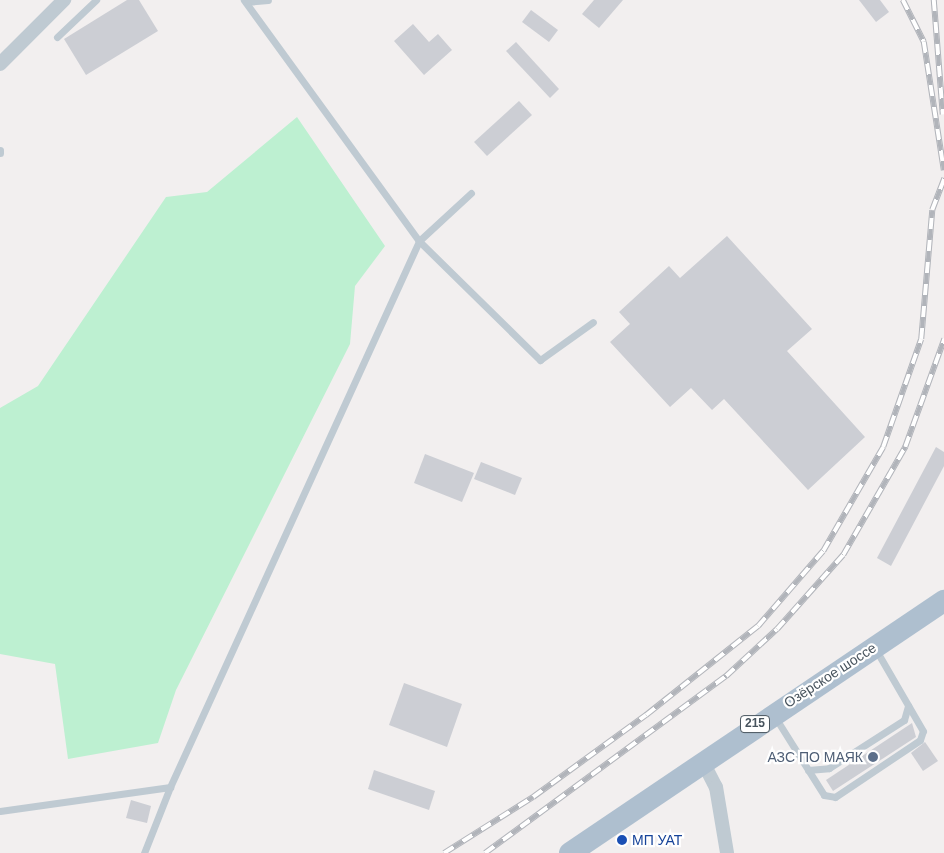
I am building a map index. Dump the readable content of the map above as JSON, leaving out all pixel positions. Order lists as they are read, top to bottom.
{
  "streets": {
    "main road": ["Озёрское шоссе", "215"]
  },
  "places": ["АЗС ПО МАЯК", "МП УАТ"]
}
